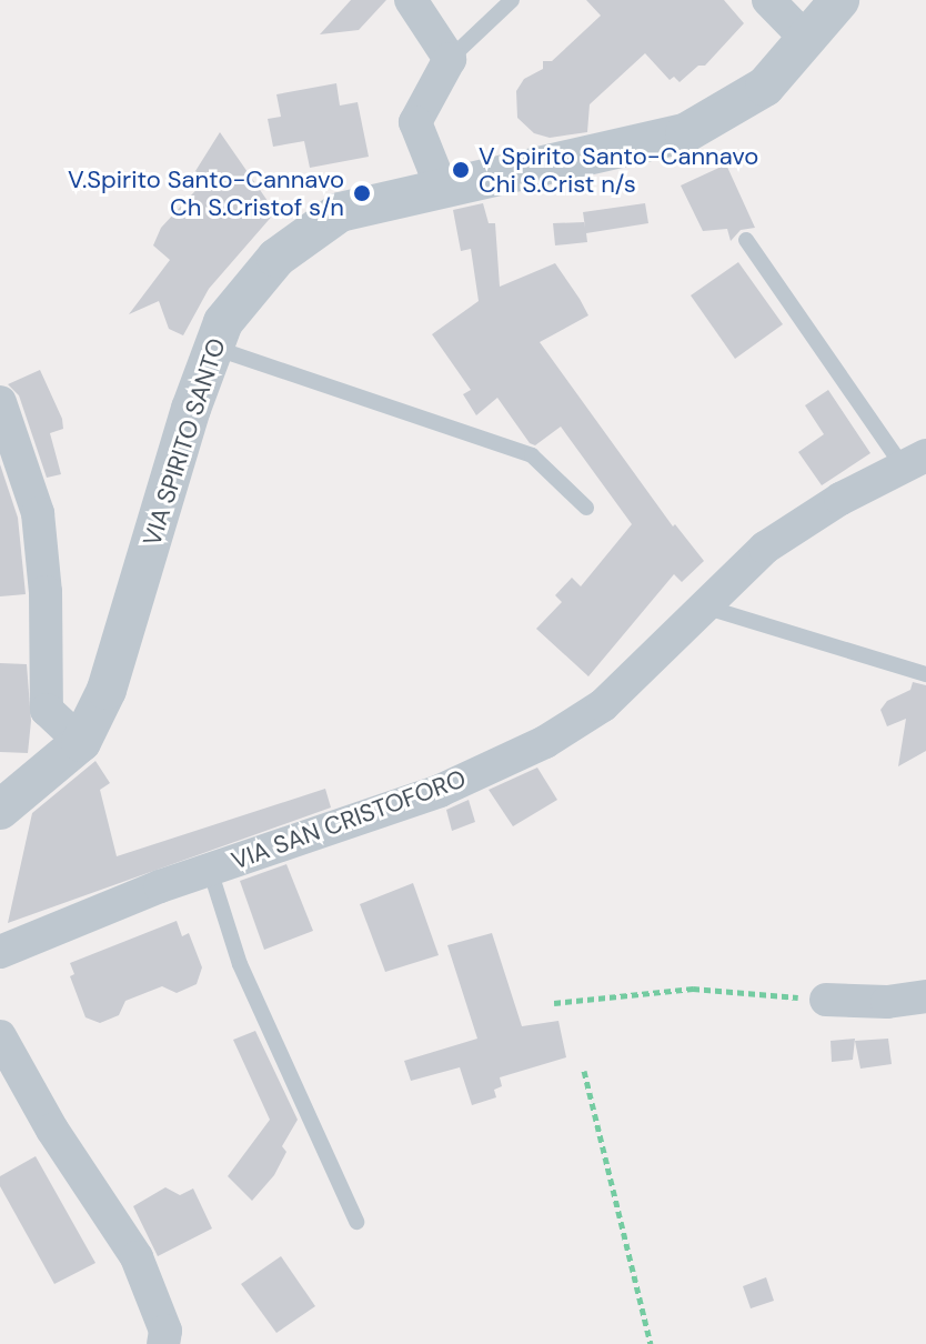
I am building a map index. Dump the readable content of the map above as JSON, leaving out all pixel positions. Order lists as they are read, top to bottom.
{
  "streets": {
    "street": ["VIA SPIRITO SANTO", "VIA SAN CRISTOFORO"]
  },
  "places": ["V Spirito Santo-Cannavo Chi S.Crist n/s", "V.Spirito Santo-Cannavo Ch S.Cristof s/n"]
}
